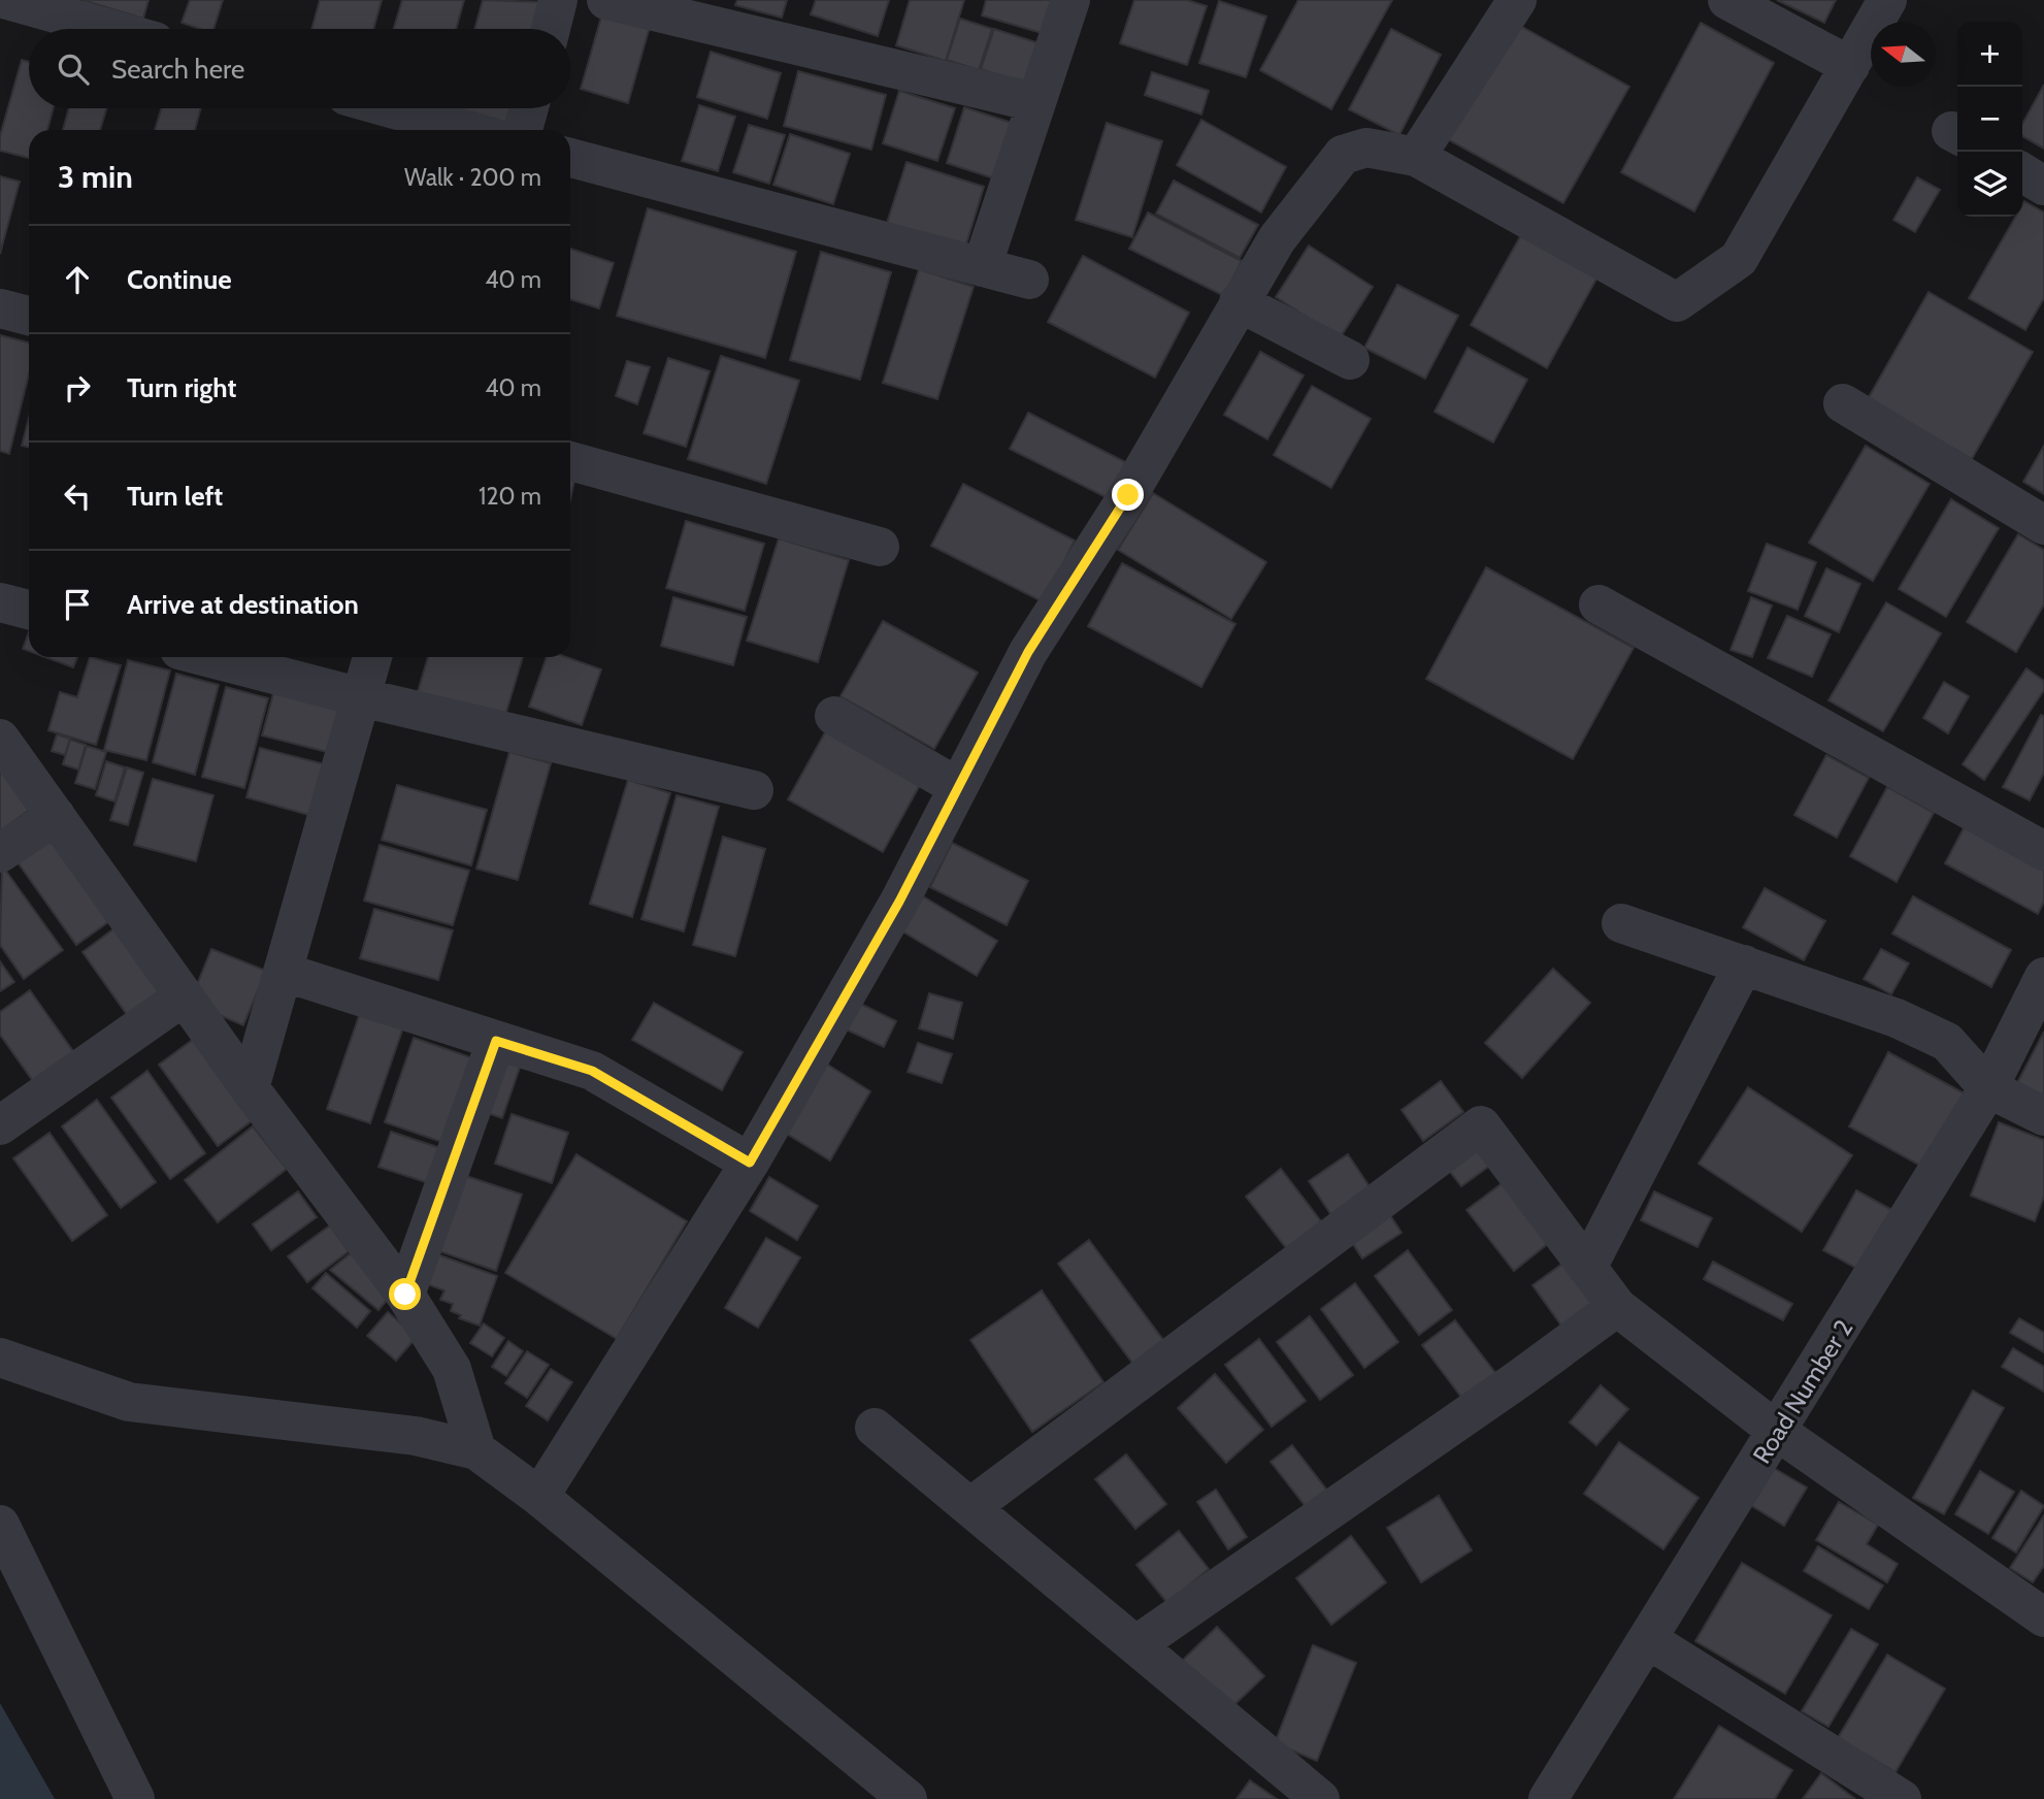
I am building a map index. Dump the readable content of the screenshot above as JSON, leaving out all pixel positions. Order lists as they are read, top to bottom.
{
  "streets": {
    "street": ["Road Number 2"]
  },
  "north": "left",
  "page": {
    "map_buttons": ["+", "−"],
    "search": "Search here",
    "heading": ["3 min", "Walk · 200 m"],
    "list": [
      ["Continue", "40 m"],
      ["Turn right", "40 m"],
      ["Turn left", "120 m"],
      "Arrive at destination"
    ]
  }
}
